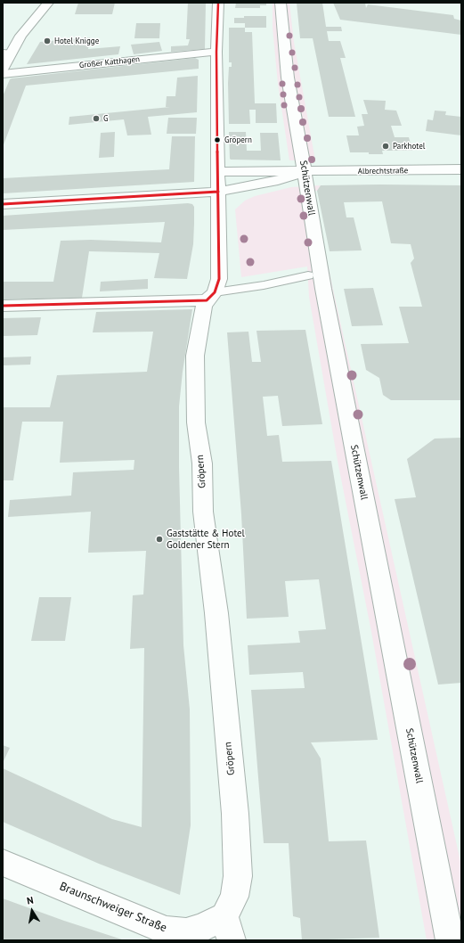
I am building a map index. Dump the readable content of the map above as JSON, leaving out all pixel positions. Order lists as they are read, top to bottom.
{
  "streets": {
    "street": [
      "Großer Katthagen",
      "Albrechtstraße",
      "Schützenwall",
      "Gröpern",
      "Braunschweiger Straße"
    ]
  },
  "crossings": [
    ["Großer Katthagen", "Gröpern"],
    ["Albrechtstraße", "Schützenwall"],
    ["Albrechtstraße", "Gröpern"],
    ["Gröpern", "Braunschweiger Straße"]
  ],
  "places": [
    "Hotel Knigge",
    "G",
    "Gröpern",
    "Parkhotel",
    "Gaststätte & Hotel Goldener Stern"
  ],
  "north": "top"
}
